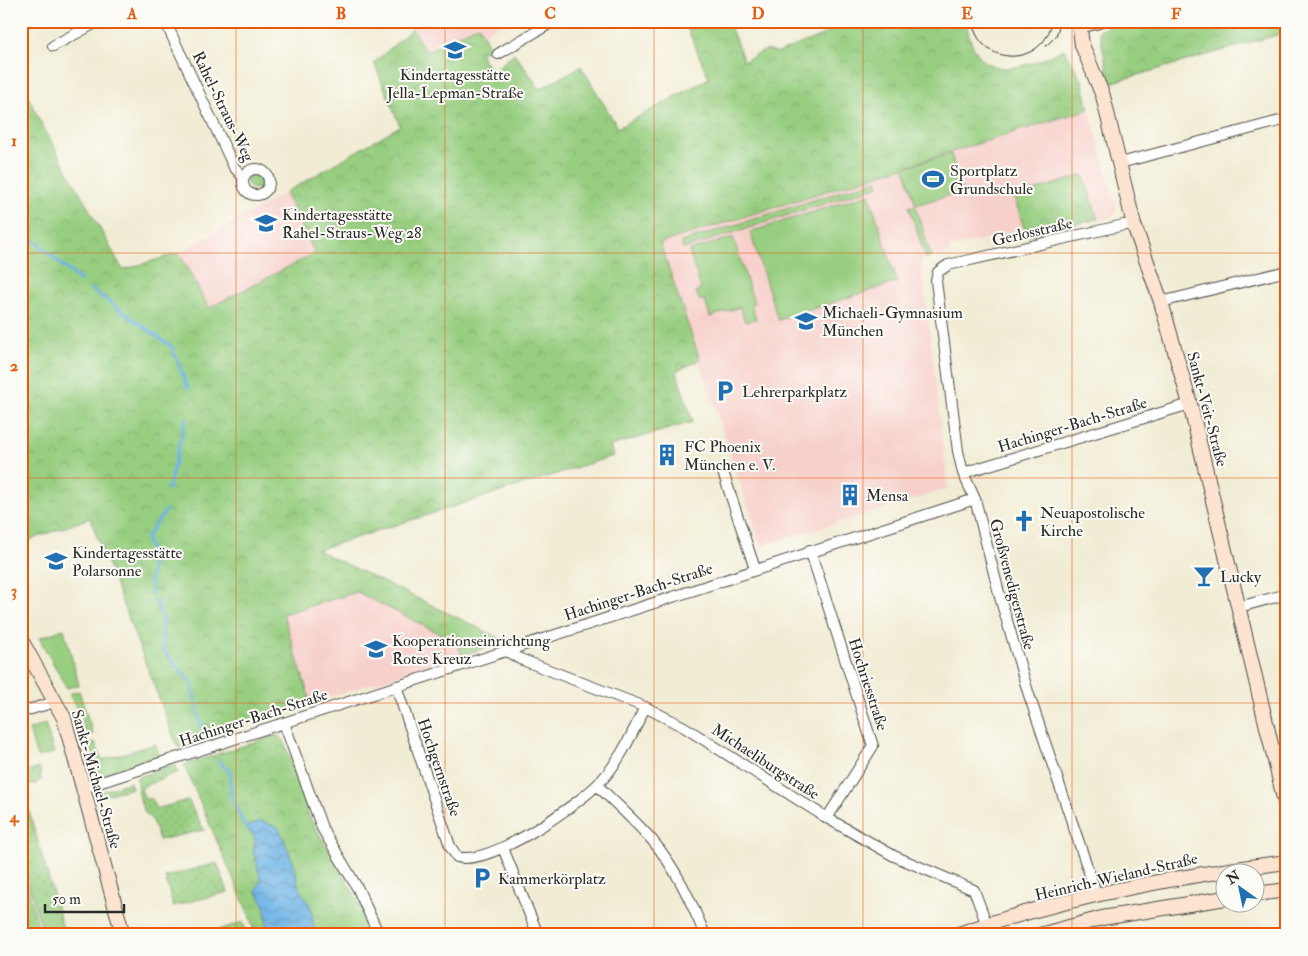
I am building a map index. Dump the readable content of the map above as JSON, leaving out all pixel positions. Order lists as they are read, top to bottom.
{
  "streets": {
    "street": [
      "Rahel-Straus-Weg",
      "Gerlosstraße",
      "Sankt-Veit-Straße",
      "Hachinger-Bach-Straße",
      "Großvenedigerstraße",
      "Hochriesstraße",
      "Michaeliburgstraße",
      "Hochgernstraße",
      "Sankt-Michael-Straße",
      "Heinrich-Wieland-Straße"
    ]
  },
  "crossings": [
    ["Gerlosstraße", "Sankt-Veit-Straße"],
    ["Gerlosstraße", "Großvenedigerstraße"],
    ["Sankt-Veit-Straße", "Hachinger-Bach-Straße"],
    ["Hachinger-Bach-Straße", "Großvenedigerstraße"],
    ["Hachinger-Bach-Straße", "Hochriesstraße"],
    ["Hachinger-Bach-Straße", "Michaeliburgstraße"],
    ["Hachinger-Bach-Straße", "Hochgernstraße"],
    ["Hachinger-Bach-Straße", "Sankt-Michael-Straße"],
    ["Großvenedigerstraße", "Heinrich-Wieland-Straße"],
    ["Hochriesstraße", "Michaeliburgstraße"],
    ["Michaeliburgstraße", "Heinrich-Wieland-Straße"]
  ],
  "places": {
    "school or university": [
      "Kindertagesstätte Jella-Lepman-Straße",
      "Kindertagesstätte Rahel-Straus-Weg 28",
      "Michaeli-Gymnasium München",
      "Kindertagesstätte Polarsonne",
      "Kooperationseinrichtung Rotes Kreuz"
    ],
    "sports": ["Sportplatz Grundschule"],
    "parking": ["Lehrerparkplatz", "Kammerkörplatz"],
    "building": ["FC Phoenix München e. V.", "Mensa"],
    "church": ["Neuapostolische Kirche"],
    "bar": ["Lucky"]
  },
  "scale_bar": "50 m",
  "north": "top left",
  "grid": {
    "columns": [
      "A",
      "B",
      "C",
      "D",
      "E",
      "F"
    ],
    "rows": [
      "1",
      "2",
      "3",
      "4"
    ]
  }
}
